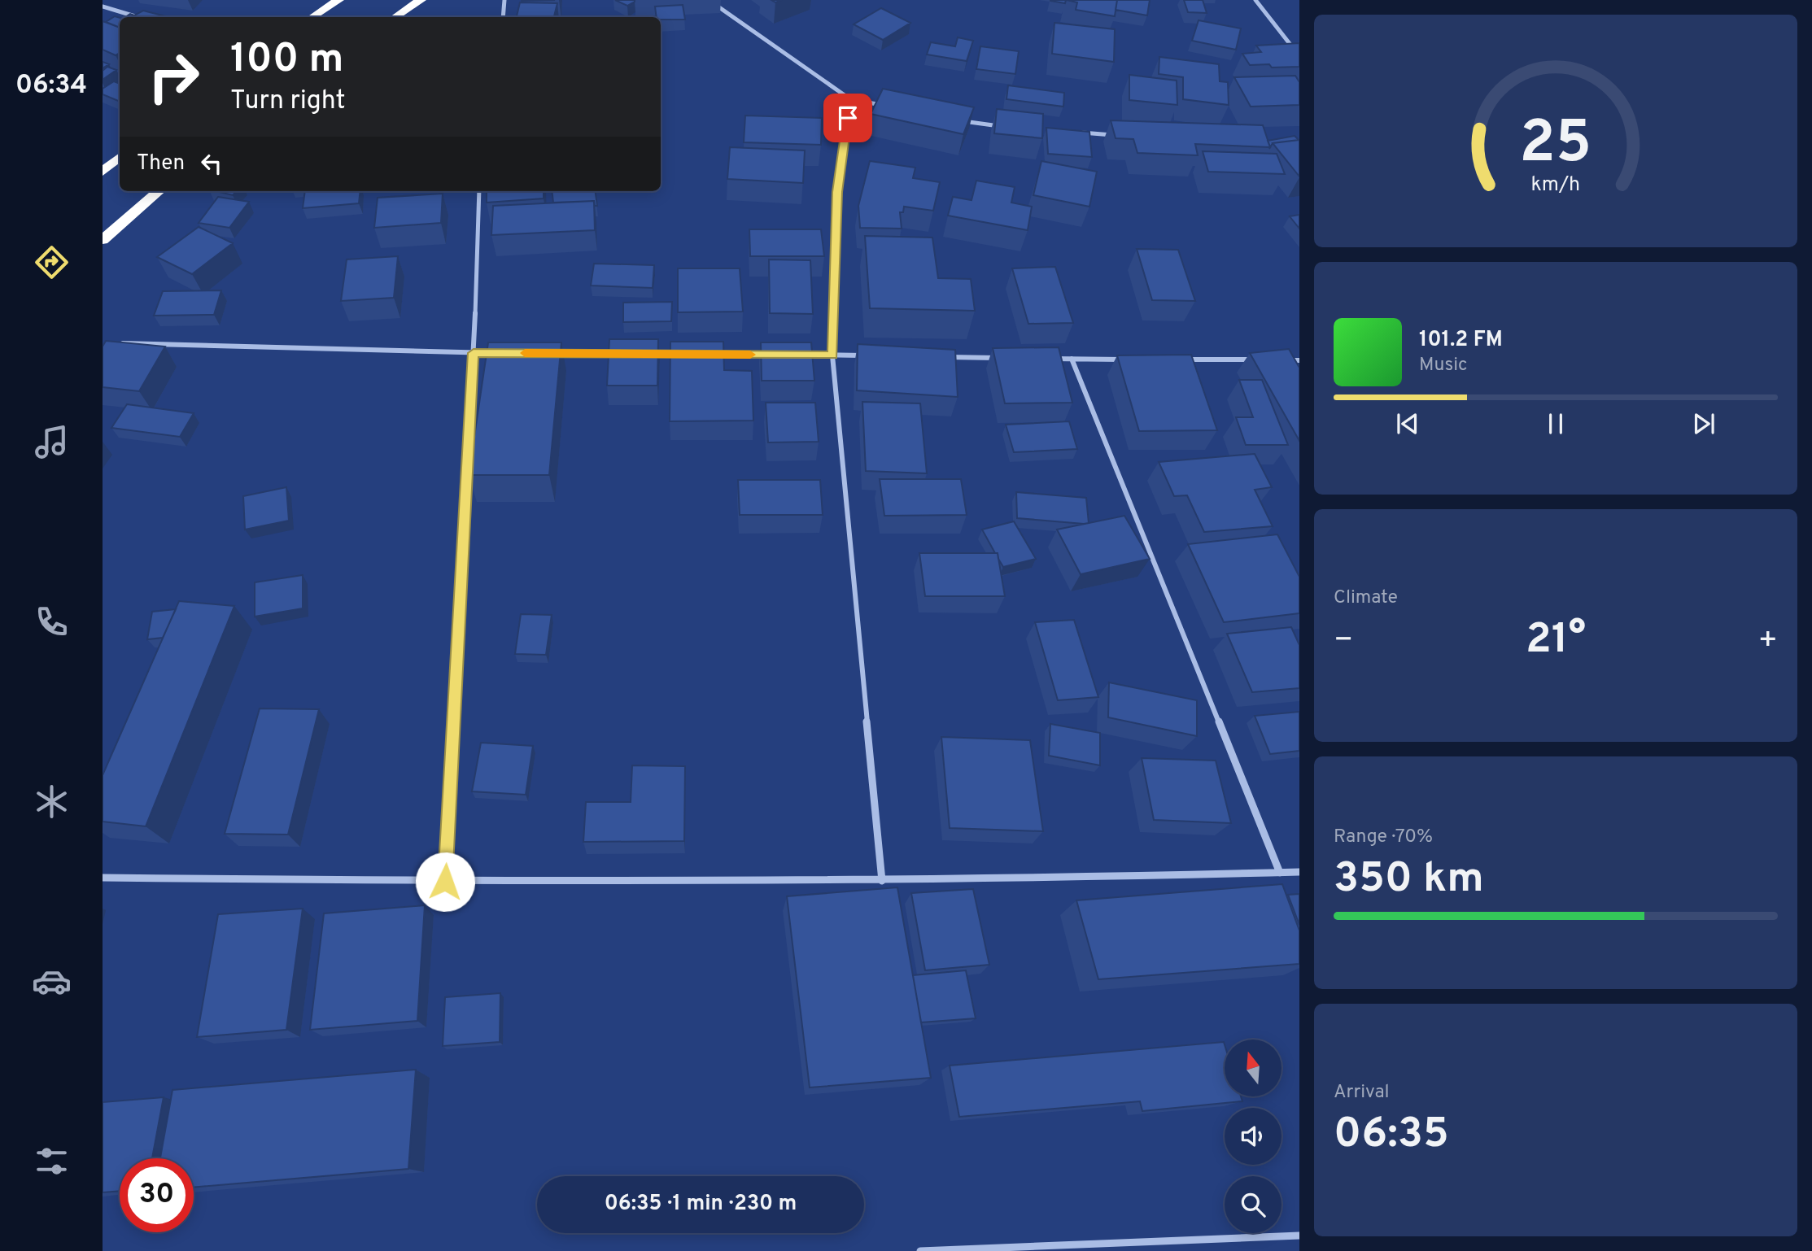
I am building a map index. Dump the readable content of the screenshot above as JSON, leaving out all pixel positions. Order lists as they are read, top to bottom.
{
  "north": "top",
  "page": {
    "tabs": "06:34",
    "turn": ["100 m", "Turn right"],
    "then": "Then",
    "song": ["101.2 FM", "Music"],
    "tile": [
      "Climate",
      ["Range · 70%", "350 km"],
      ["Arrival", "06:35"]
    ],
    "heat": ["−", "21°", "+"],
    "limit": "30",
    "trip": "06:35 · 1 min · 230 m",
    "gauge": ["25", "km/h"]
  }
}
